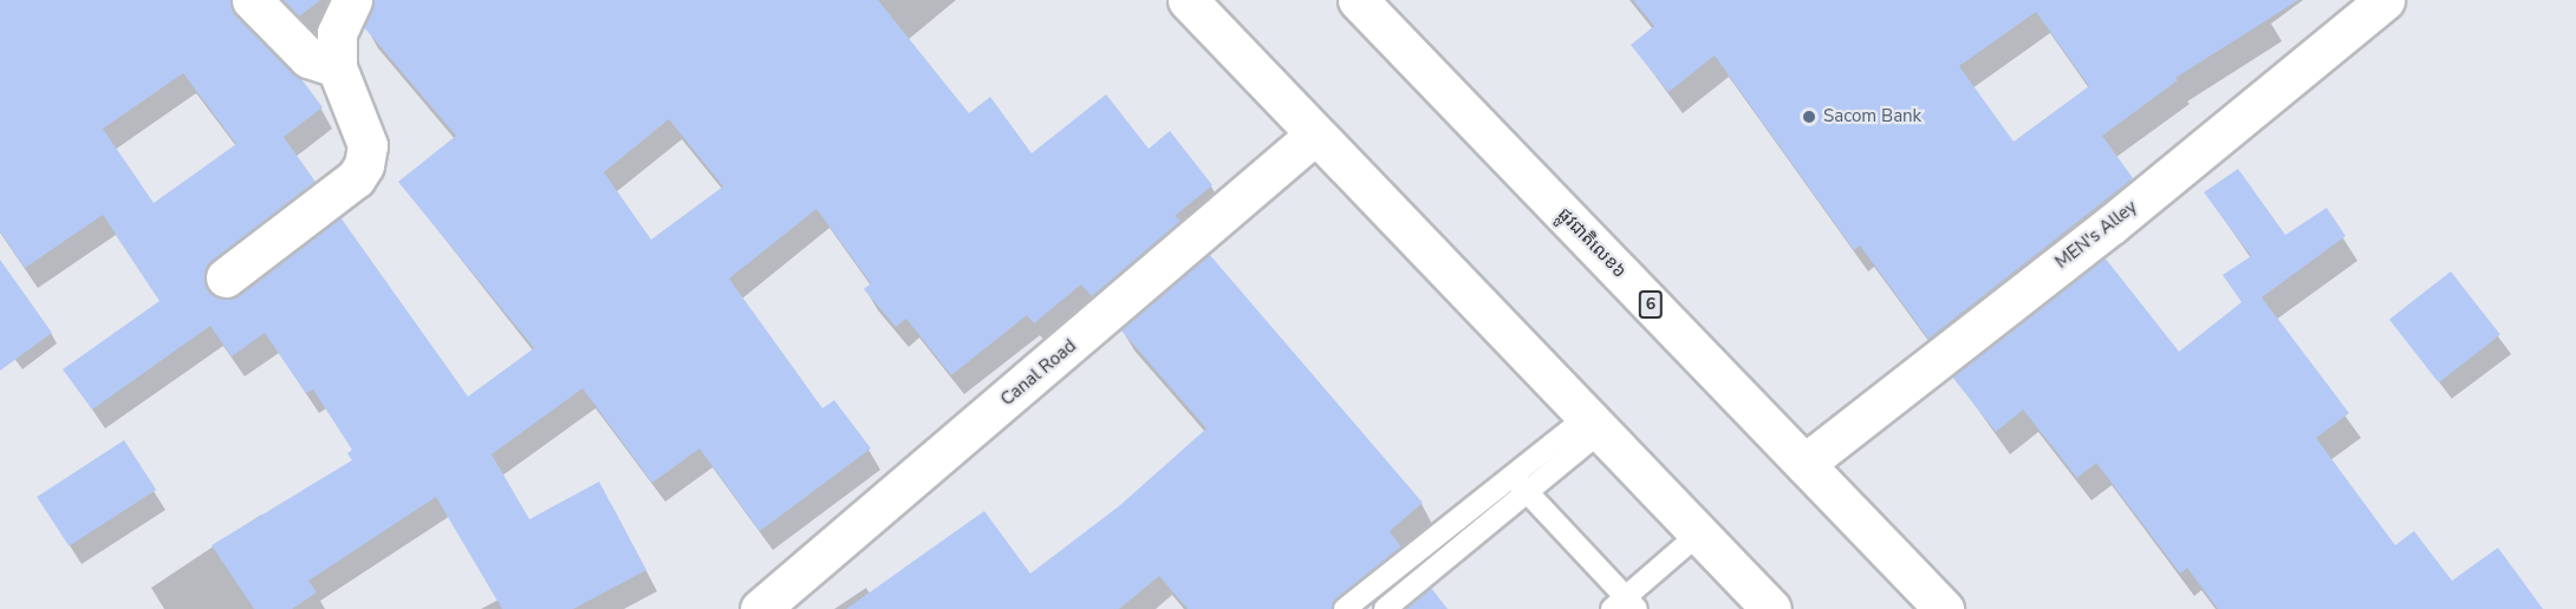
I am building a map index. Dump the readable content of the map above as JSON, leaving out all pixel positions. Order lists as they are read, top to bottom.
{
  "streets": {
    "street": [
      "MEN's Alley",
      "ផ្លូវជាតិលេខ៦",
      "6",
      "Canal Road"
    ]
  },
  "crossings": [
    ["MEN's Alley", "ផ្លូវជាតិលេខ៦"]
  ],
  "places": ["Sacom Bank"]
}
